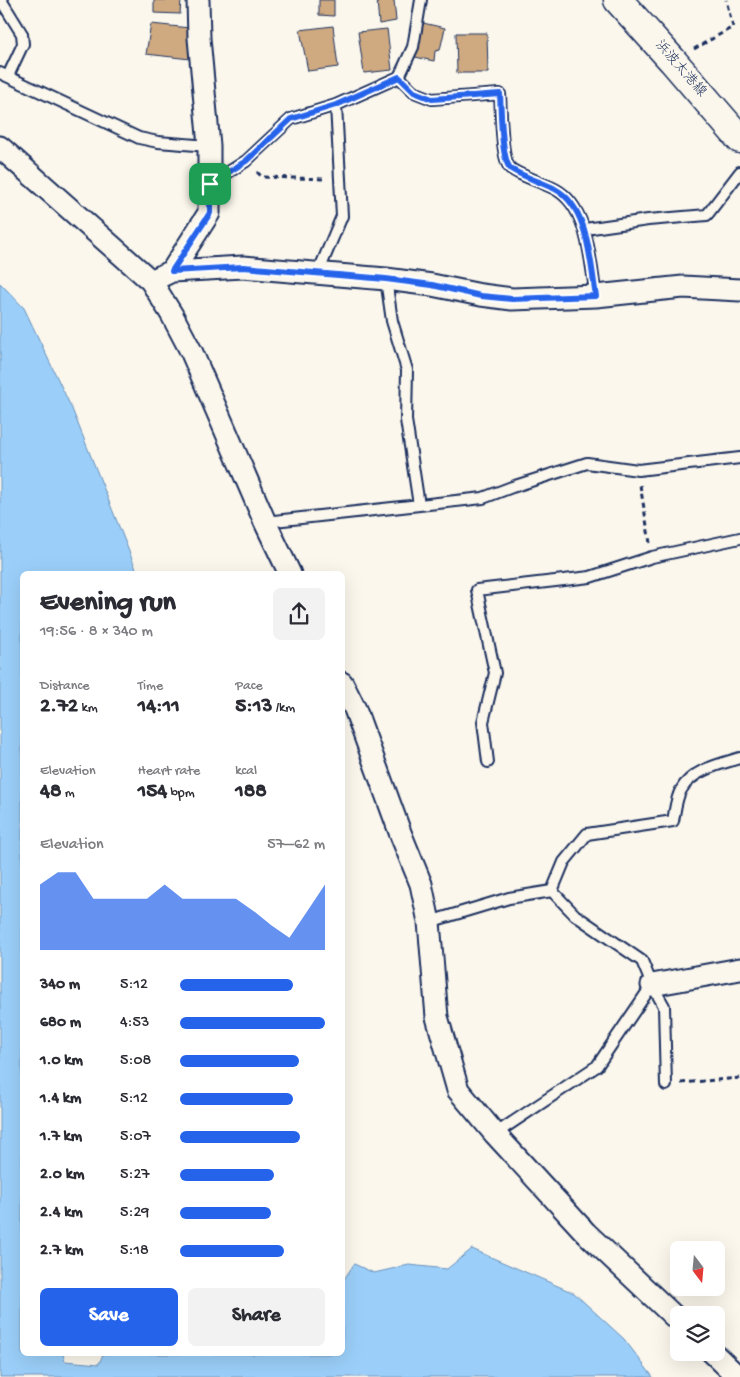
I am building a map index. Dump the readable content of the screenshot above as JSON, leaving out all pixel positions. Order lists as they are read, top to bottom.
{
  "streets": {
    "main road": ["浜波太港線"]
  },
  "north": "bottom",
  "page": {
    "heading": ["Evening run", "19:56 · 8 × 340 m"],
    "stats": [
      ["Distance", "2.72 km"],
      ["Time", "14:11"],
      ["Pace", "5:13 /km"],
      ["Elevation", "48 m"],
      ["Heart rate", "154 bpm"],
      ["kcal", "188"]
    ],
    "chart": ["Elevation", "57–62 m"],
    "list": [
      {
        "name": "340 m",
        "note": "5:12"
      },
      {
        "name": "680 m",
        "note": "4:53"
      },
      {
        "name": "1.0 km",
        "note": "5:08"
      },
      {
        "name": "1.4 km",
        "note": "5:12"
      },
      {
        "name": "1.7 km",
        "note": "5:07"
      },
      {
        "name": "2.0 km",
        "note": "5:27"
      },
      {
        "name": "2.4 km",
        "note": "5:29"
      },
      {
        "name": "2.7 km",
        "note": "5:18"
      }
    ],
    "buttons": ["Save", "Share"]
  }
}
